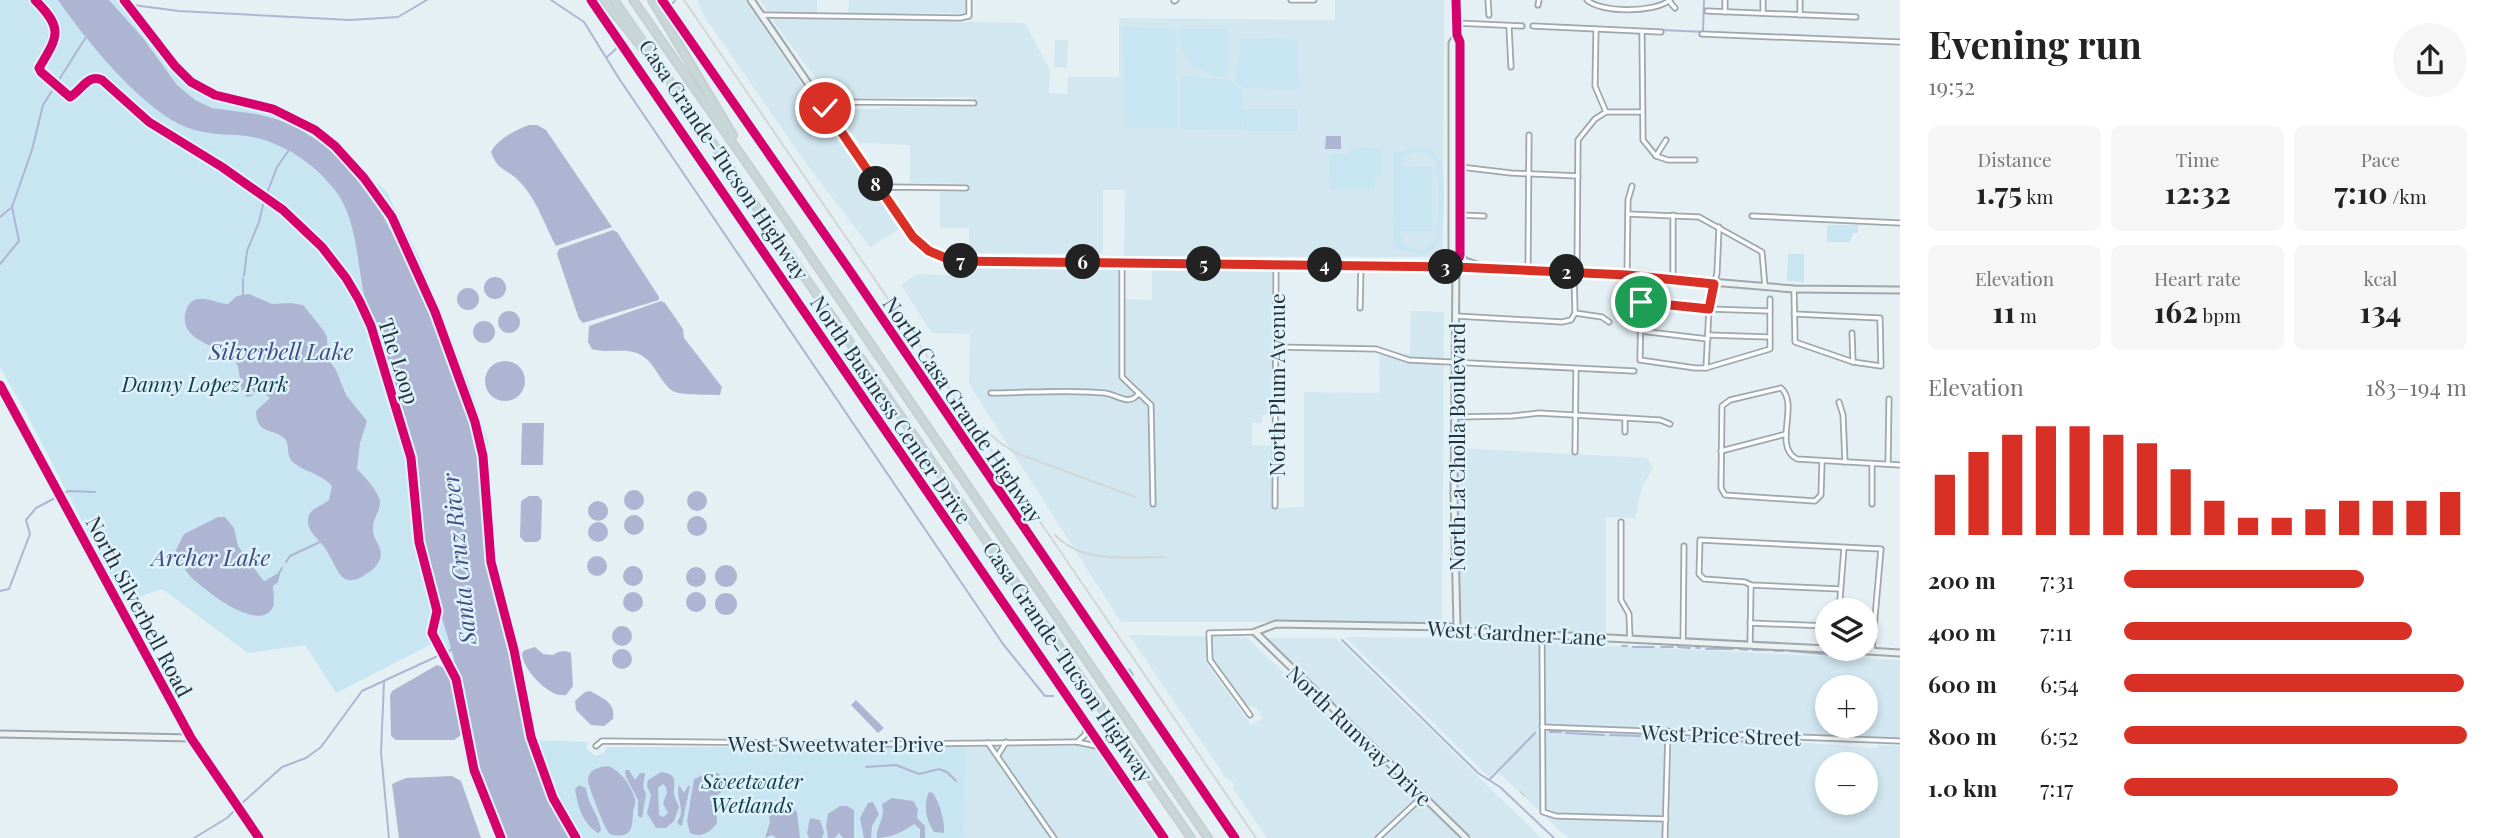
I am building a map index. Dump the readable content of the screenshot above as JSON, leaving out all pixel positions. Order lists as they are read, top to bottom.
{
  "streets": {
    "highway": ["Casa Grande-Tucson Highway"],
    "street": [
      "North Plum Avenue",
      "North Business Center Drive",
      "North Casa Grande Highway",
      "North La Cholla Boulevard",
      "North Silverbell Road",
      "West Gardner Lane",
      "West Price Street",
      "North Runway Drive",
      "West Sweetwater Drive"
    ],
    "cycle path": ["The Loop"]
  },
  "crossings": [
    ["North Business Center Drive", "West Sweetwater Drive"],
    ["North La Cholla Boulevard", "West Gardner Lane"],
    ["West Gardner Lane", "North Runway Drive"]
  ],
  "water": ["Silverbell Lake", "Archer Lake", "Santa Cruz River"],
  "parks": ["Danny Lopez Park", "Sweetwater Wetlands"],
  "page": {
    "heading": ["Evening run", "19:52"],
    "stats": [
      ["Distance", "1.75 km"],
      ["Time", "12:32"],
      ["Pace", "7:10 /km"],
      ["Elevation", "11 m"],
      ["Heart rate", "162 bpm"],
      ["kcal", "134"]
    ],
    "pins": [
      "8",
      "7",
      "6",
      "5",
      "4",
      "3",
      "2"
    ],
    "chart": ["Elevation", "183–194 m"],
    "list": [
      {
        "name": "200 m",
        "note": "7:31"
      },
      {
        "name": "400 m",
        "note": "7:11"
      },
      {
        "name": "600 m",
        "note": "6:54"
      },
      {
        "name": "800 m",
        "note": "6:52"
      },
      {
        "name": "1.0 km",
        "note": "7:17"
      }
    ],
    "map_buttons": ["+", "−"]
  }
}
